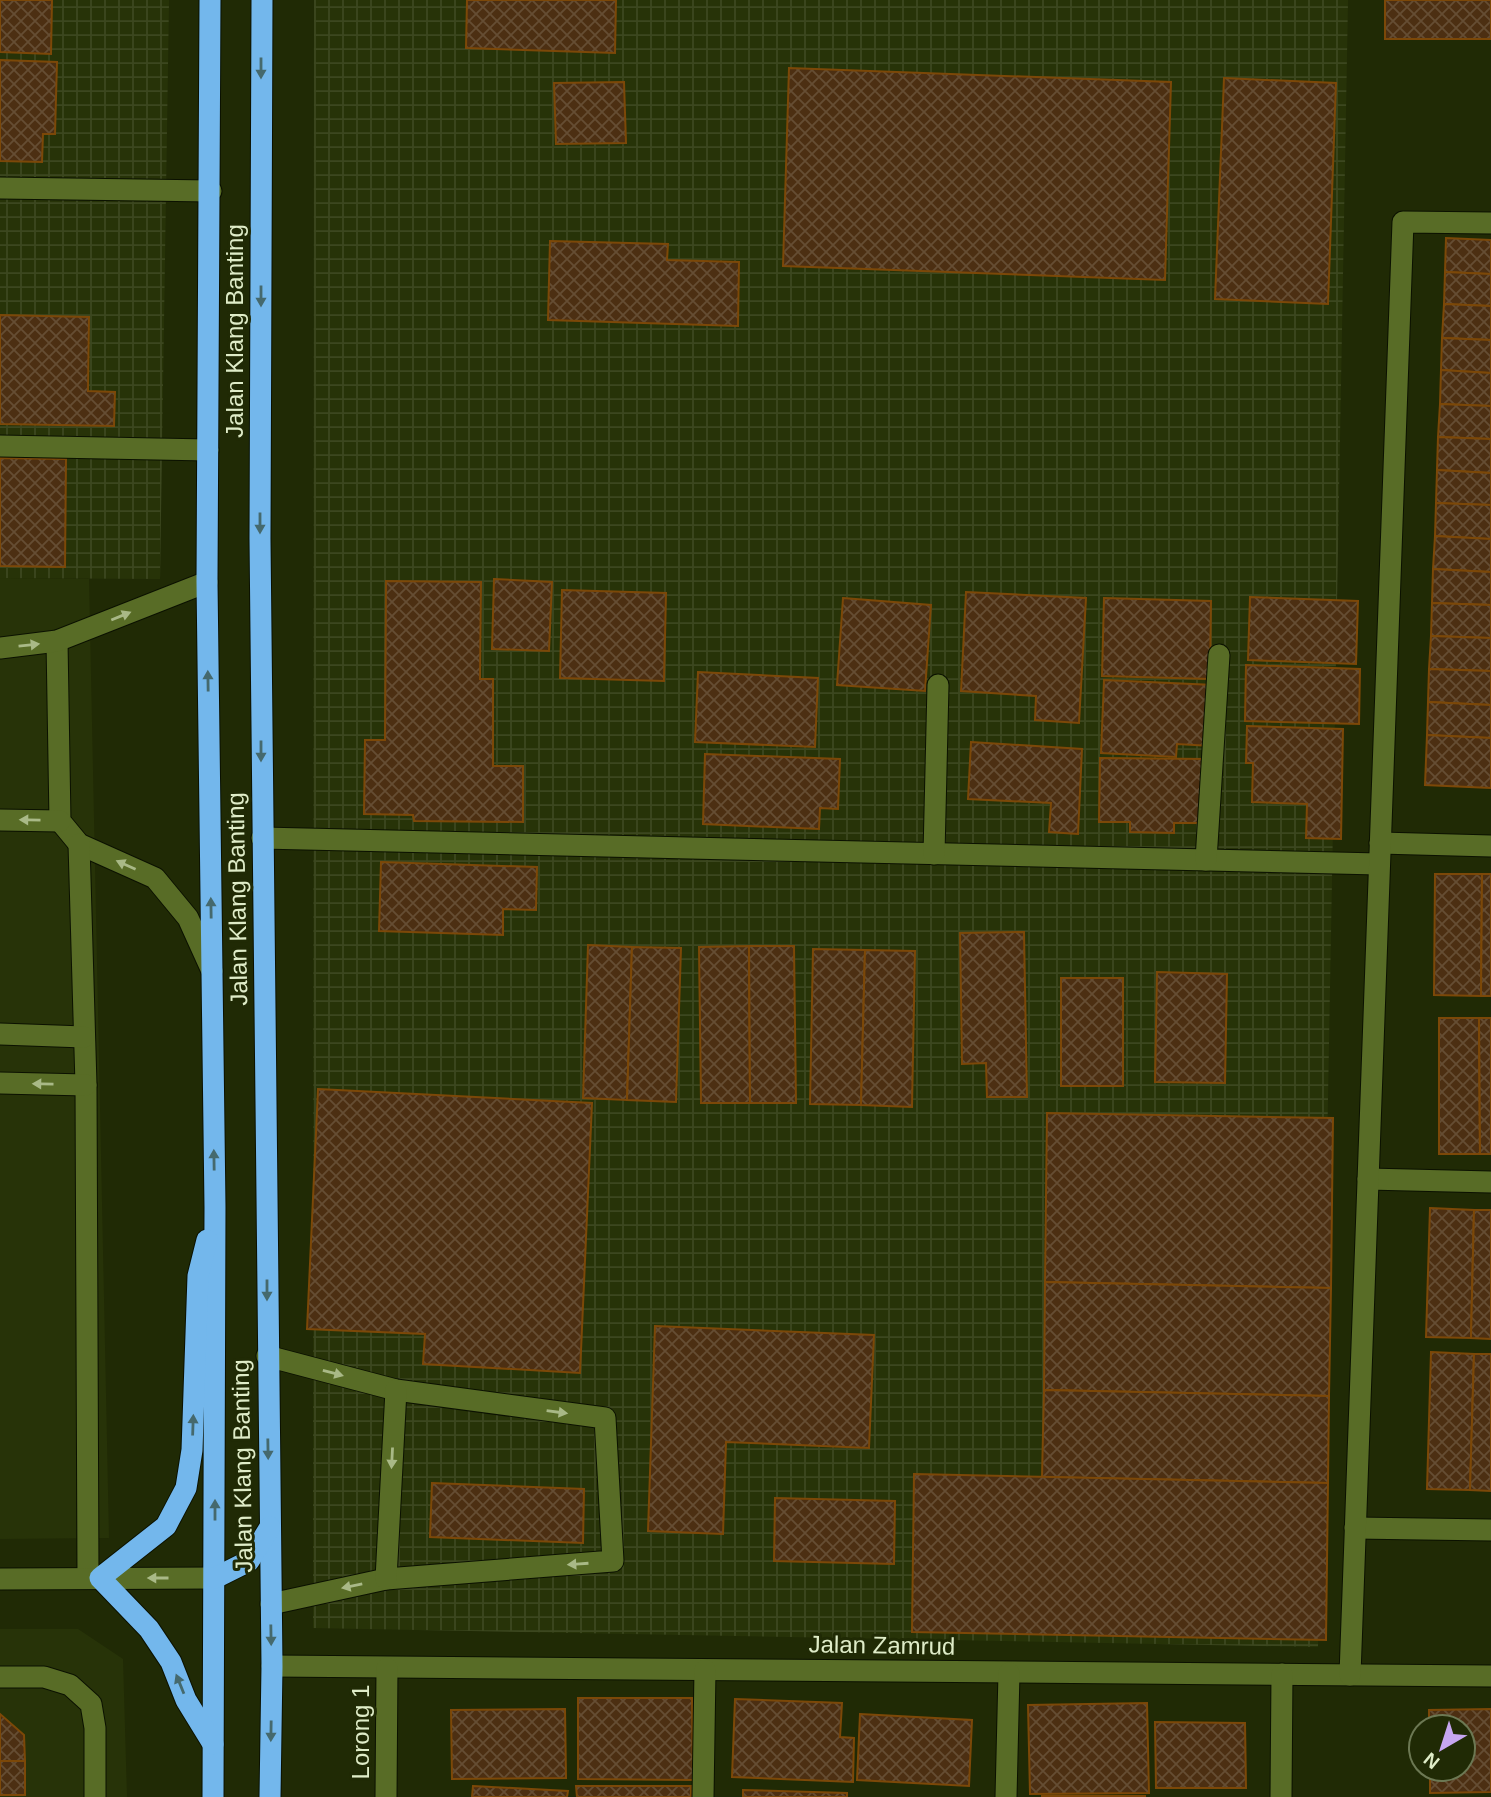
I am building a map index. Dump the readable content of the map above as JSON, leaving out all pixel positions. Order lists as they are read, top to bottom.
{
  "streets": {
    "highway": ["Jalan Klang Banting"],
    "street": ["Jalan Zamrud", "Lorong 1"]
  },
  "crossings": [
    ["Jalan Klang Banting", "Jalan Zamrud"],
    ["Jalan Zamrud", "Lorong 1"]
  ],
  "north": "bottom left"
}
